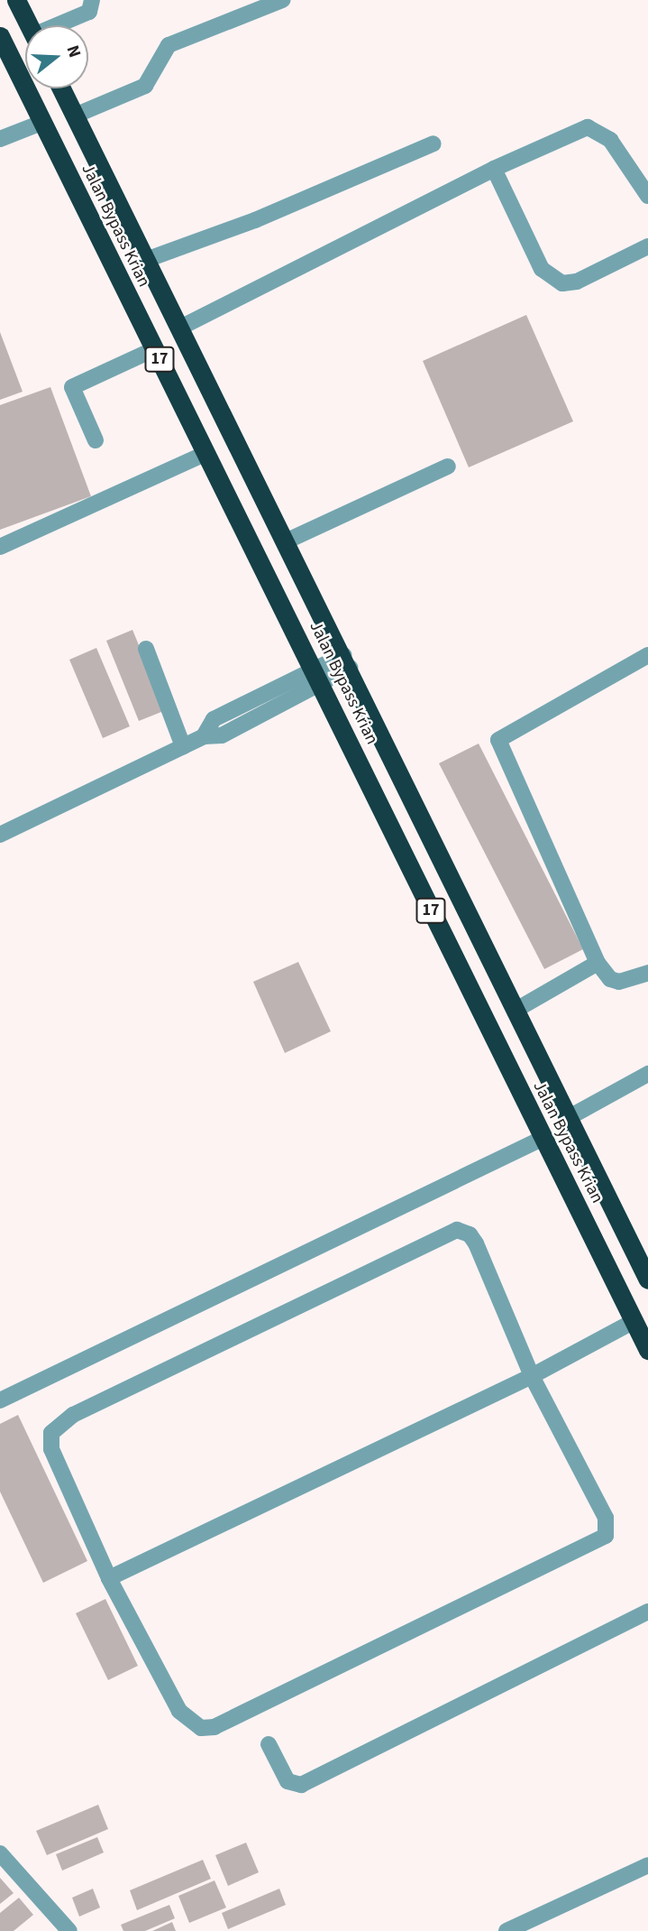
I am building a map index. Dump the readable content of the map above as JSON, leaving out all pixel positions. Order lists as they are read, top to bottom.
{
  "streets": {
    "highway": ["Jalan Bypass Krian", "17"]
  },
  "north": "right"
}
